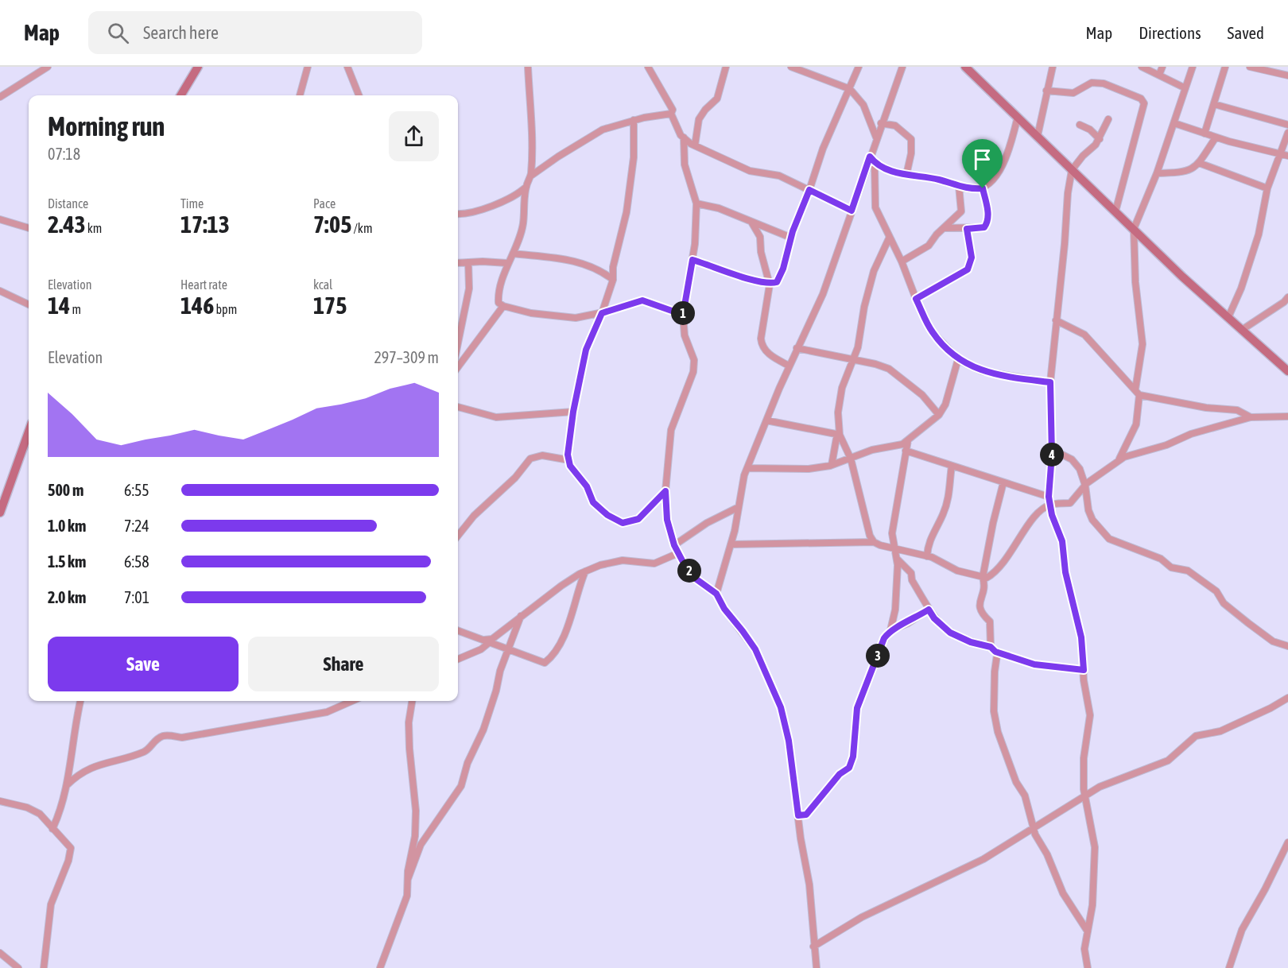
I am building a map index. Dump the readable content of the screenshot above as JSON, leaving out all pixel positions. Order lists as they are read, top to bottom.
{
  "page": {
    "header": "Map",
    "search": "Search here",
    "nav": ["Map", "Directions", "Saved"],
    "heading": ["Morning run", "07:18"],
    "stats": [
      ["Distance", "2.43 km"],
      ["Time", "17:13"],
      ["Pace", "7:05 /km"],
      ["Elevation", "14 m"],
      ["Heart rate", "146 bpm"],
      ["kcal", "175"]
    ],
    "pins": [
      "1",
      "4",
      "2",
      "3"
    ],
    "chart": ["Elevation", "297–309 m"],
    "list": [
      {
        "name": "500 m",
        "note": "6:55"
      },
      {
        "name": "1.0 km",
        "note": "7:24"
      },
      {
        "name": "1.5 km",
        "note": "6:58"
      },
      {
        "name": "2.0 km",
        "note": "7:01"
      }
    ],
    "buttons": ["Save", "Share"]
  }
}
